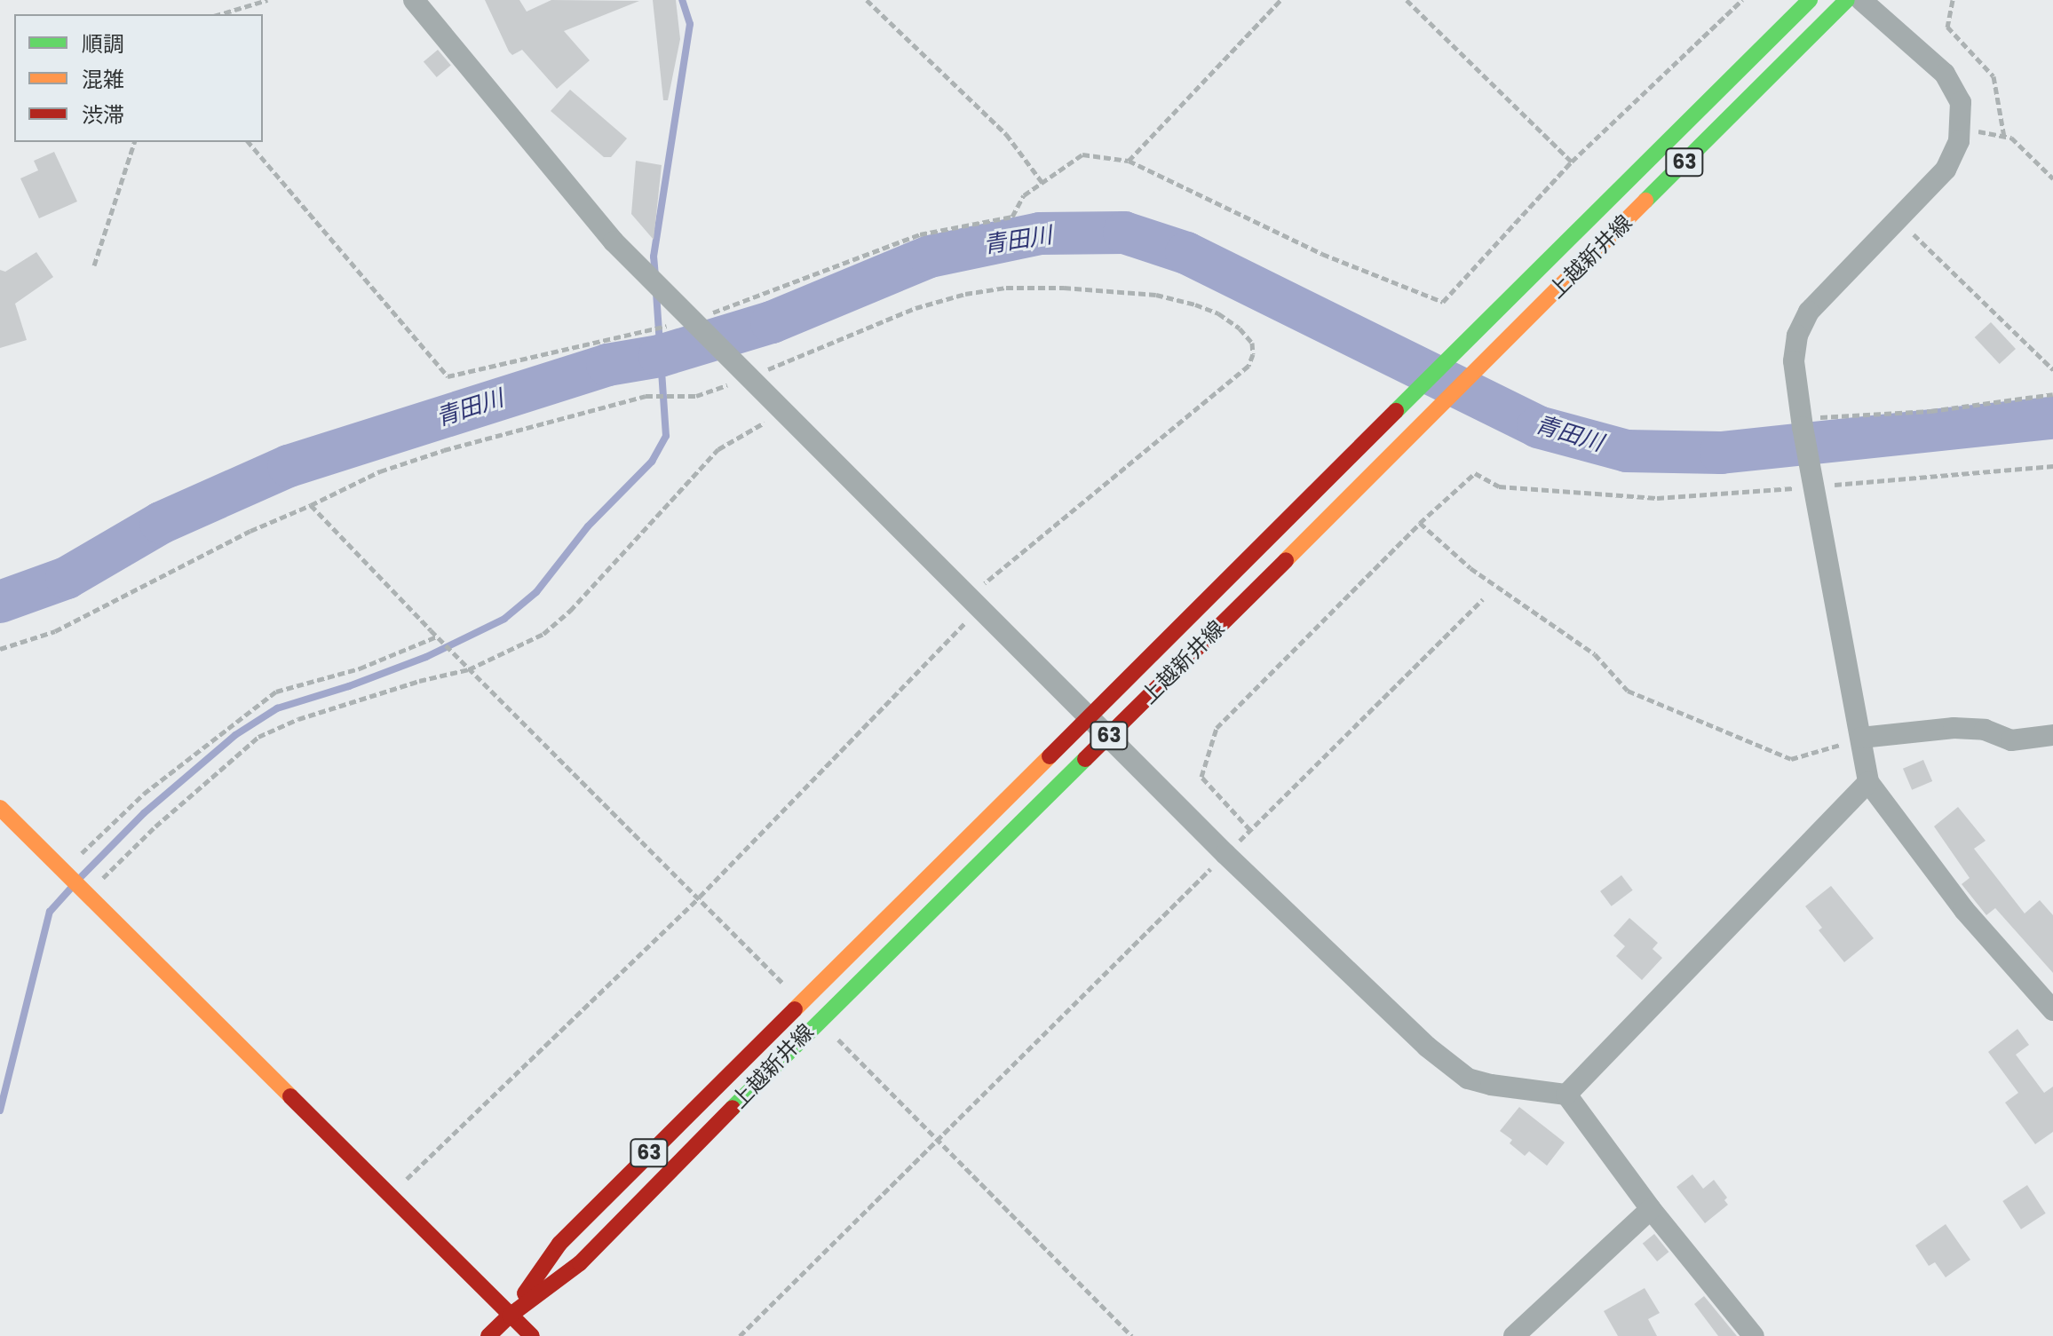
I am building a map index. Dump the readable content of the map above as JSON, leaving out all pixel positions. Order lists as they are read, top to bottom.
{
  "streets": {
    "main road": ["63", "上越新井線"]
  },
  "water": ["青田川"],
  "legend": ["順調", "混雑", "渋滞"]
}
